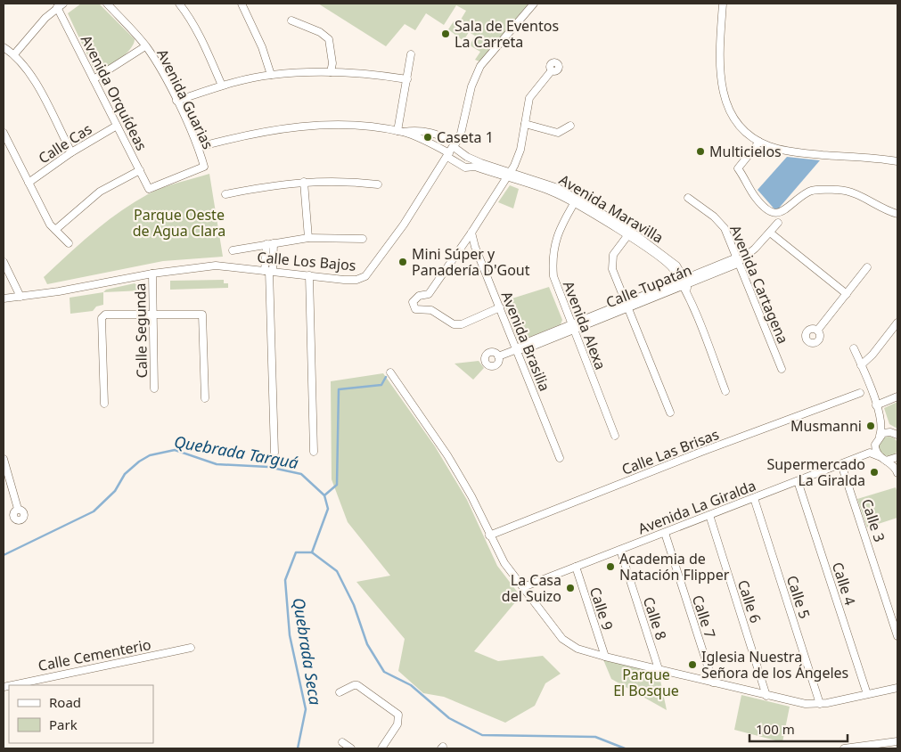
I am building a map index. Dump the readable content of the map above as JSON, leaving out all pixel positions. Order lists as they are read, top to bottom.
{
  "streets": {
    "street": [
      "Avenida Orquídeas",
      "Avenida Guarias",
      "Calle Cas",
      "Avenida Maravilla",
      "Calle Los Bajos",
      "Avenida Cartagena",
      "Calle Tupatán",
      "Avenida Alexa",
      "Calle Segunda",
      "Avenida Brasilia",
      "Calle Las Brisas",
      "Avenida La Giralda",
      "Calle 3",
      "Calle 4",
      "Calle 5",
      "Calle 6",
      "Calle 9",
      "Calle 7",
      "Calle 8",
      "Calle Cementerio"
    ]
  },
  "crossings": [
    ["Avenida Orquídeas", "Avenida Guarias"],
    ["Avenida Orquídeas", "Calle Cas"],
    ["Avenida Maravilla", "Calle Los Bajos"],
    ["Avenida Maravilla", "Calle Tupatán"],
    ["Avenida Maravilla", "Avenida Alexa"],
    ["Calle Los Bajos", "Calle Segunda"],
    ["Avenida Cartagena", "Calle Tupatán"],
    ["Calle Tupatán", "Avenida Alexa"],
    ["Calle Tupatán", "Avenida Brasilia"],
    ["Avenida La Giralda", "Calle 3"],
    ["Avenida La Giralda", "Calle 4"],
    ["Avenida La Giralda", "Calle 5"],
    ["Avenida La Giralda", "Calle 6"],
    ["Avenida La Giralda", "Calle 9"],
    ["Avenida La Giralda", "Calle 7"],
    ["Avenida La Giralda", "Calle 8"]
  ],
  "water": ["Quebrada Targuá", "Quebrada Seca"],
  "parks": ["Parque Oeste de Agua Clara", "Parque El Bosque"],
  "places": [
    "Sala de Eventos La Carreta",
    "Caseta 1",
    "Multicielos",
    "Mini Súper y Panadería D'Gout",
    "Musmanni",
    "Supermercado La Giralda",
    "Academia de Natación Flipper",
    "La Casa del Suizo",
    "Iglesia Nuestra Señora de los Ángeles"
  ],
  "legend": ["Road", "Park"],
  "scale_bar": "100 m"
}
